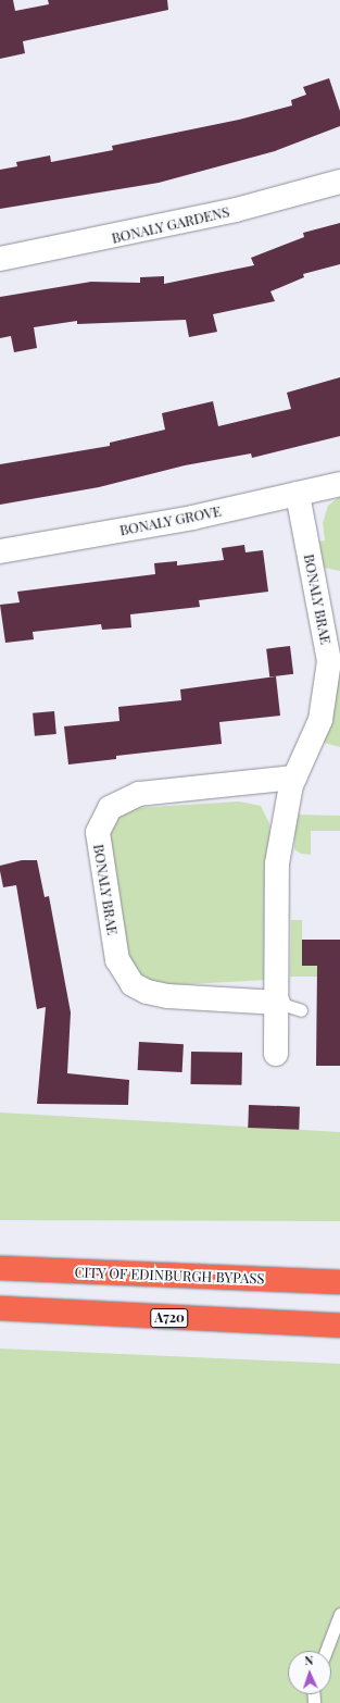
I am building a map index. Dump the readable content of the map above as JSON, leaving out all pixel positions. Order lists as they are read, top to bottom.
{
  "streets": {
    "highway": ["CITY OF EDINBURGH BYPASS", "A720"],
    "street": ["BONALY GARDENS", "BONALY GROVE", "BONALY BRAE"]
  },
  "crossings": [
    ["BONALY GROVE", "BONALY BRAE"]
  ],
  "north": "top"
}
